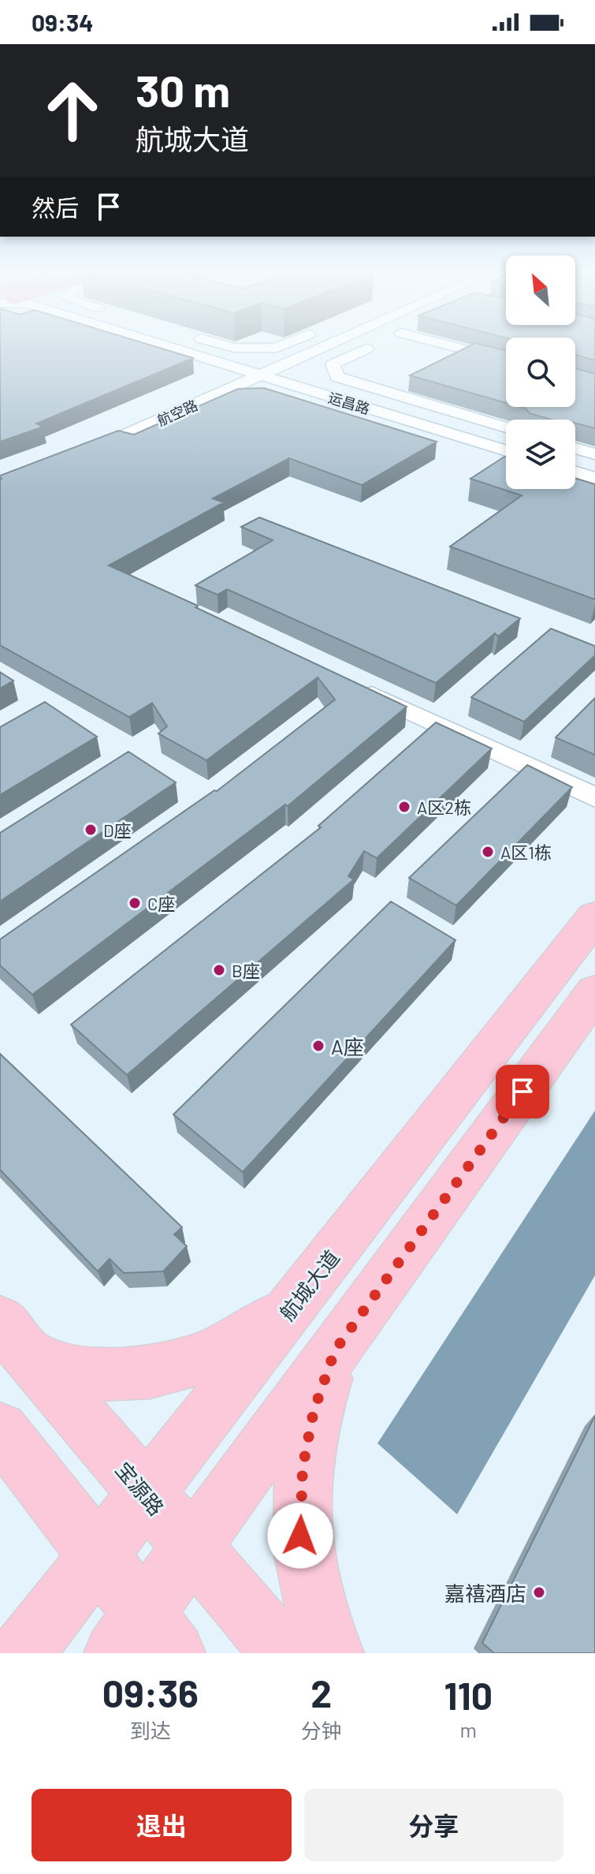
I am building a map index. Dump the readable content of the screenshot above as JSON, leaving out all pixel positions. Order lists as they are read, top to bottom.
{
  "streets": {
    "main road": ["航城大道", "宝源路"],
    "street": ["运昌路", "航空路"]
  },
  "crossings": [
    ["运昌路", "航空路"],
    ["航城大道", "宝源路"]
  ],
  "places": [
    "A区2栋",
    "D座",
    "A区1栋",
    "C座",
    "B座",
    "A座",
    "嘉禧酒店"
  ],
  "north": "top left",
  "page": {
    "status": "09:34",
    "turn": ["30 m", "航城大道"],
    "then": "然后",
    "eta": [
      "09:36",
      "到达",
      "2",
      "分钟",
      "110",
      "m"
    ],
    "buttons": ["退出", "分享"]
  }
}
